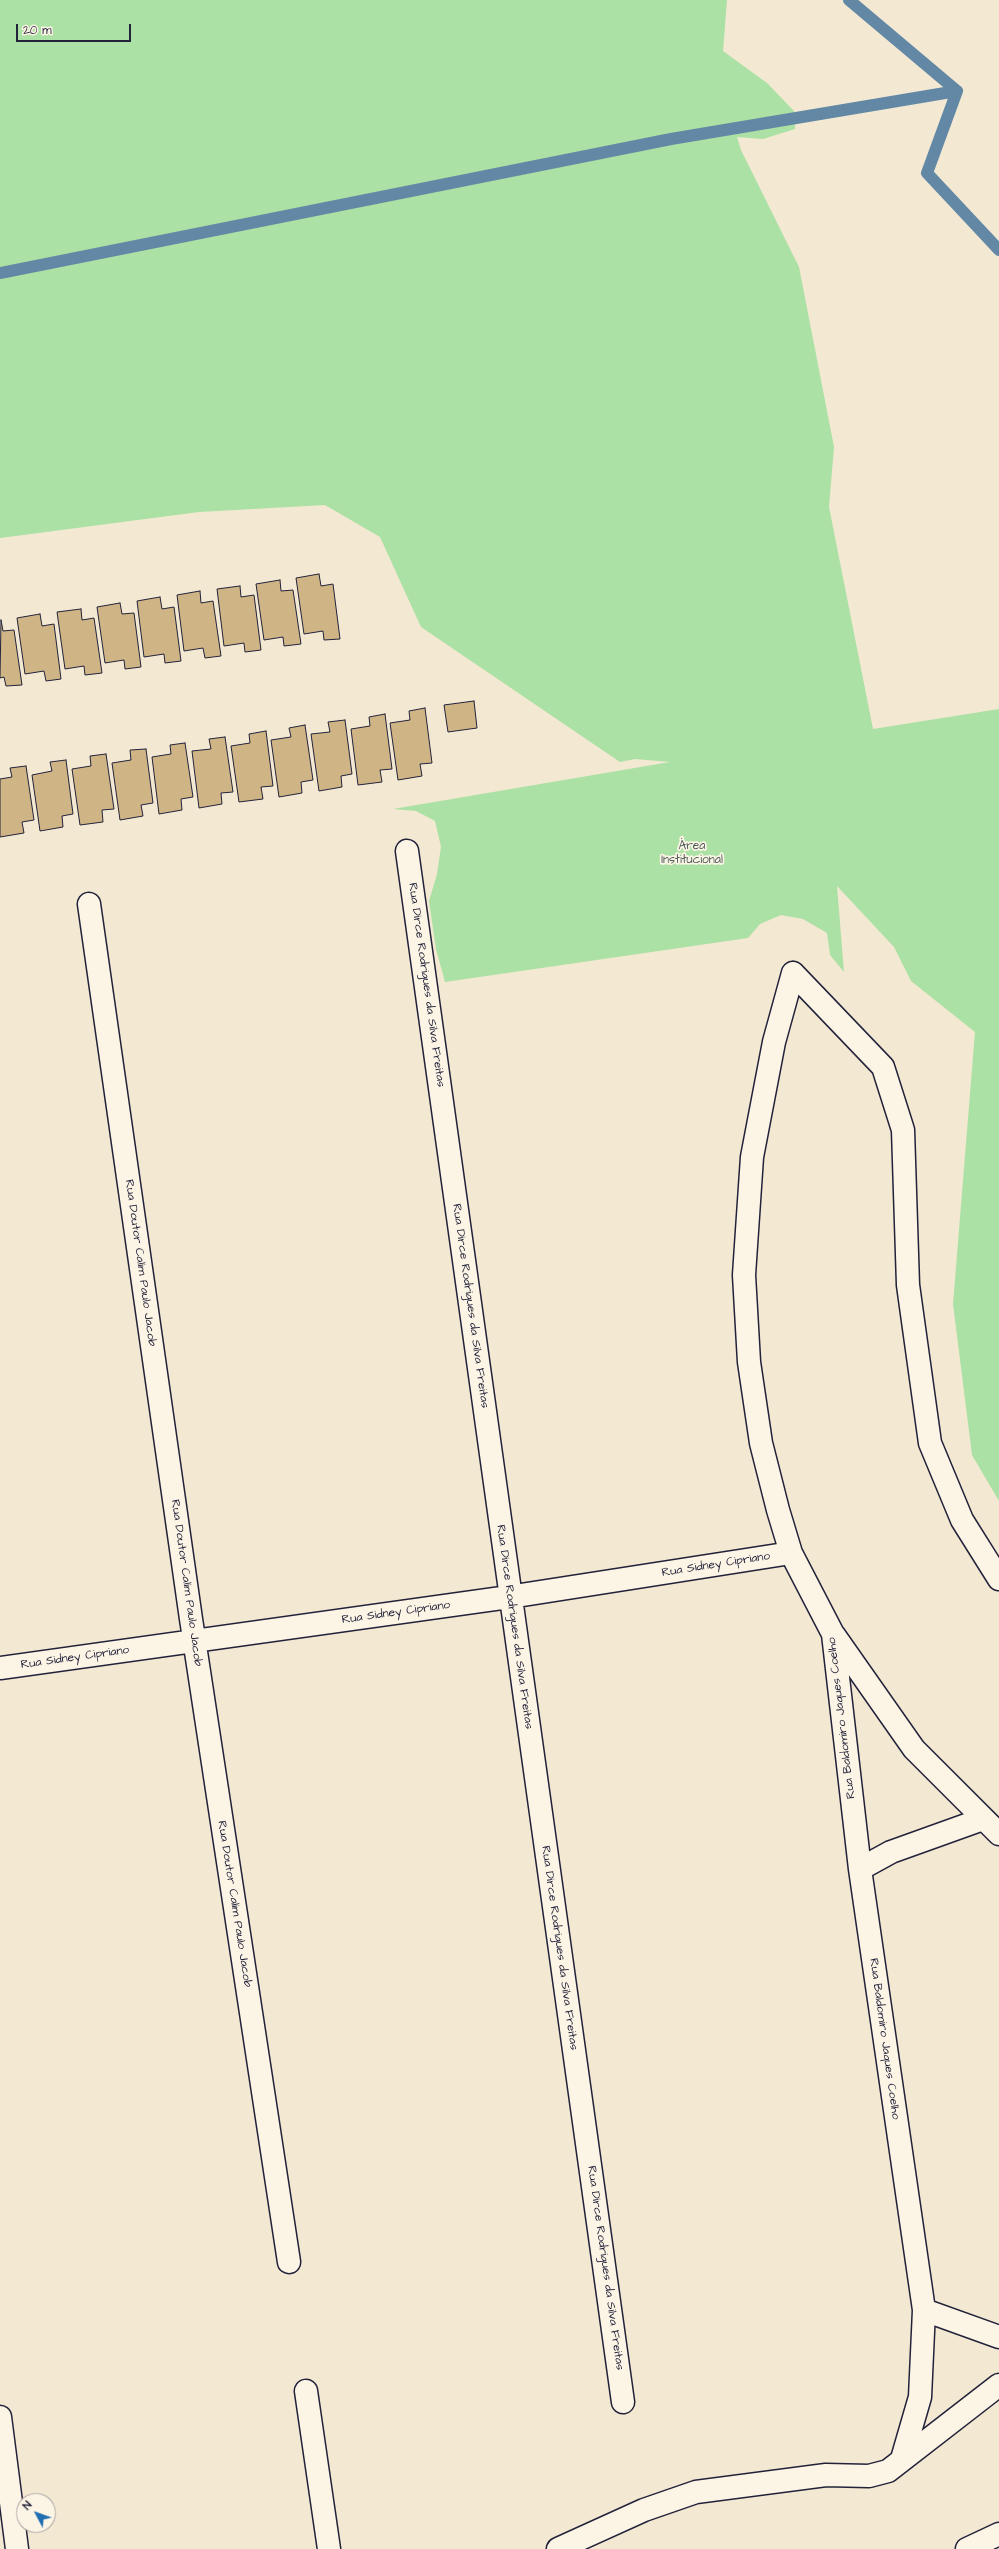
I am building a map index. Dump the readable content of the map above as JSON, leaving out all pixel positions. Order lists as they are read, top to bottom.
{
  "streets": {
    "street": [
      "Rua Dirce Rodrigues da Silva Freitas",
      "Rua Doutor Calim Paulo Jacob",
      "Rua Sidney Cipriano",
      "Rua Baldomiro Jaques Coelho"
    ]
  },
  "crossings": [
    ["Rua Dirce Rodrigues da Silva Freitas", "Rua Sidney Cipriano"],
    ["Rua Doutor Calim Paulo Jacob", "Rua Sidney Cipriano"],
    ["Rua Sidney Cipriano", "Rua Baldomiro Jaques Coelho"]
  ],
  "parks": ["Área Institucional"],
  "scale_bar": "20 m",
  "north": "top left"
}
